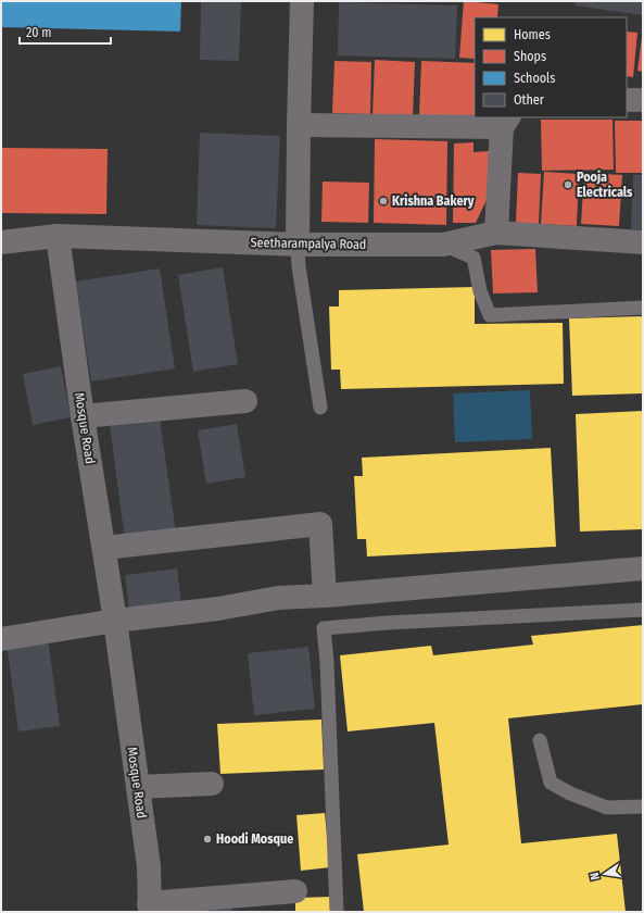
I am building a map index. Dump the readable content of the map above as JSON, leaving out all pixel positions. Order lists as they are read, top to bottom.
{
  "streets": {
    "street": ["Seetharampalya Road", "Mosque Road"]
  },
  "crossings": [
    ["Seetharampalya Road", "Mosque Road"]
  ],
  "places": ["Pooja Electricals", "Krishna Bakery", "Hoodi Mosque"],
  "legend": [
    "Homes",
    "Shops",
    "Schools",
    "Other"
  ],
  "scale_bar": "20 m",
  "north": "left"
}
